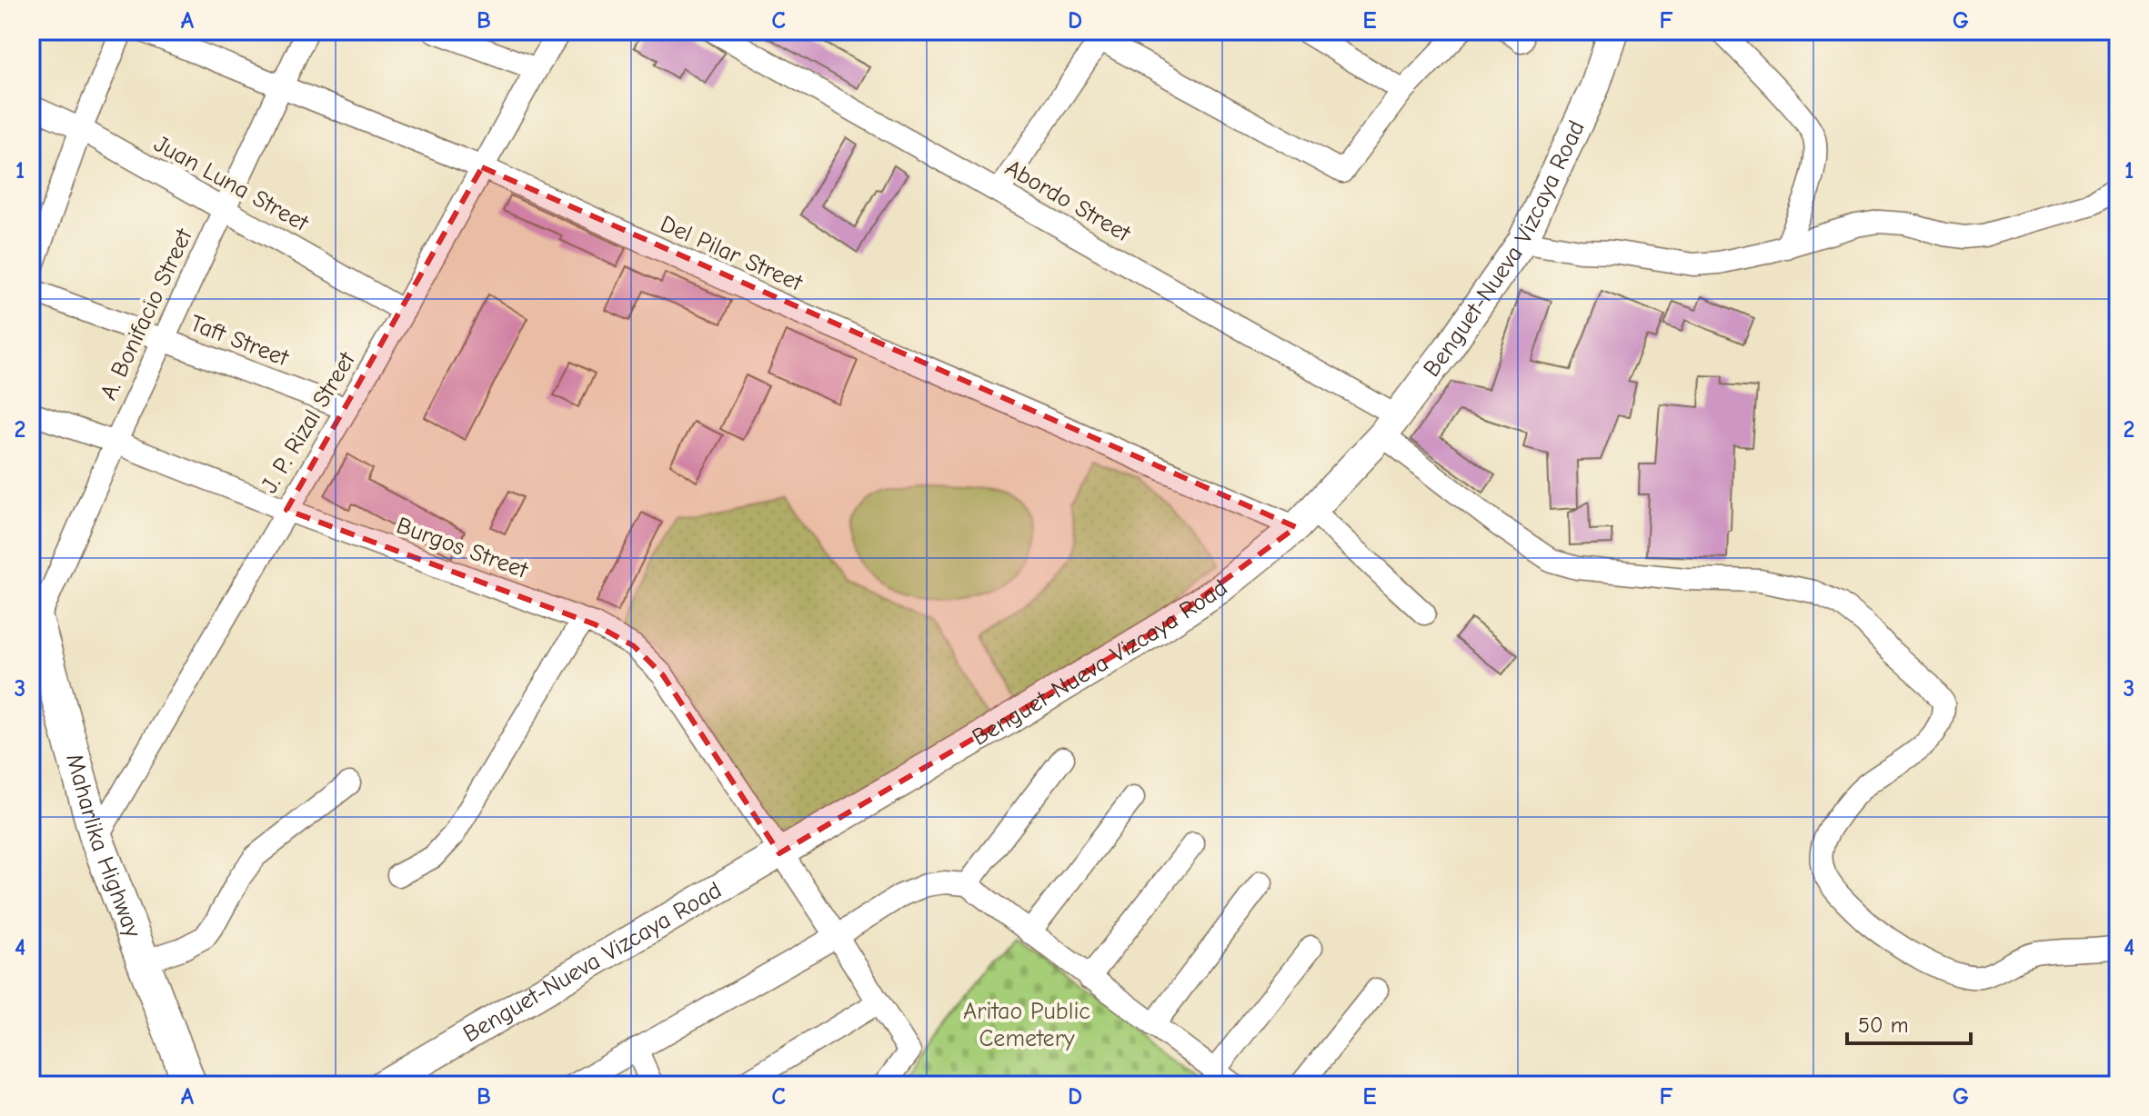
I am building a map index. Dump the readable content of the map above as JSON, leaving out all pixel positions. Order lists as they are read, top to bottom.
{
  "streets": {
    "highway": ["Maharlika Highway"],
    "main road": ["Benguet-Nueva Vizcaya Road"],
    "street": [
      "Juan Luna Street",
      "Abordo Street",
      "Del Pilar Street",
      "A. Bonifacio Street",
      "Taft Street",
      "J. P. Rizal Street",
      "Burgos Street"
    ]
  },
  "crossings": [
    ["Juan Luna Street", "A. Bonifacio Street"],
    ["Juan Luna Street", "J. P. Rizal Street"],
    ["Abordo Street", "Benguet-Nueva Vizcaya Road"],
    ["Benguet-Nueva Vizcaya Road", "Del Pilar Street"],
    ["Benguet-Nueva Vizcaya Road", "Burgos Street"],
    ["Del Pilar Street", "A. Bonifacio Street"],
    ["Del Pilar Street", "J. P. Rizal Street"],
    ["A. Bonifacio Street", "Taft Street"],
    ["A. Bonifacio Street", "Burgos Street"],
    ["A. Bonifacio Street", "Maharlika Highway"],
    ["Taft Street", "J. P. Rizal Street"],
    ["J. P. Rizal Street", "Burgos Street"],
    ["J. P. Rizal Street", "Maharlika Highway"]
  ],
  "parks": ["Aritao Public Cemetery"],
  "scale_bar": "50 m",
  "grid": {
    "columns": [
      "A",
      "B",
      "C",
      "D",
      "E",
      "F",
      "G"
    ],
    "rows": [
      "1",
      "2",
      "3",
      "4"
    ]
  }
}
